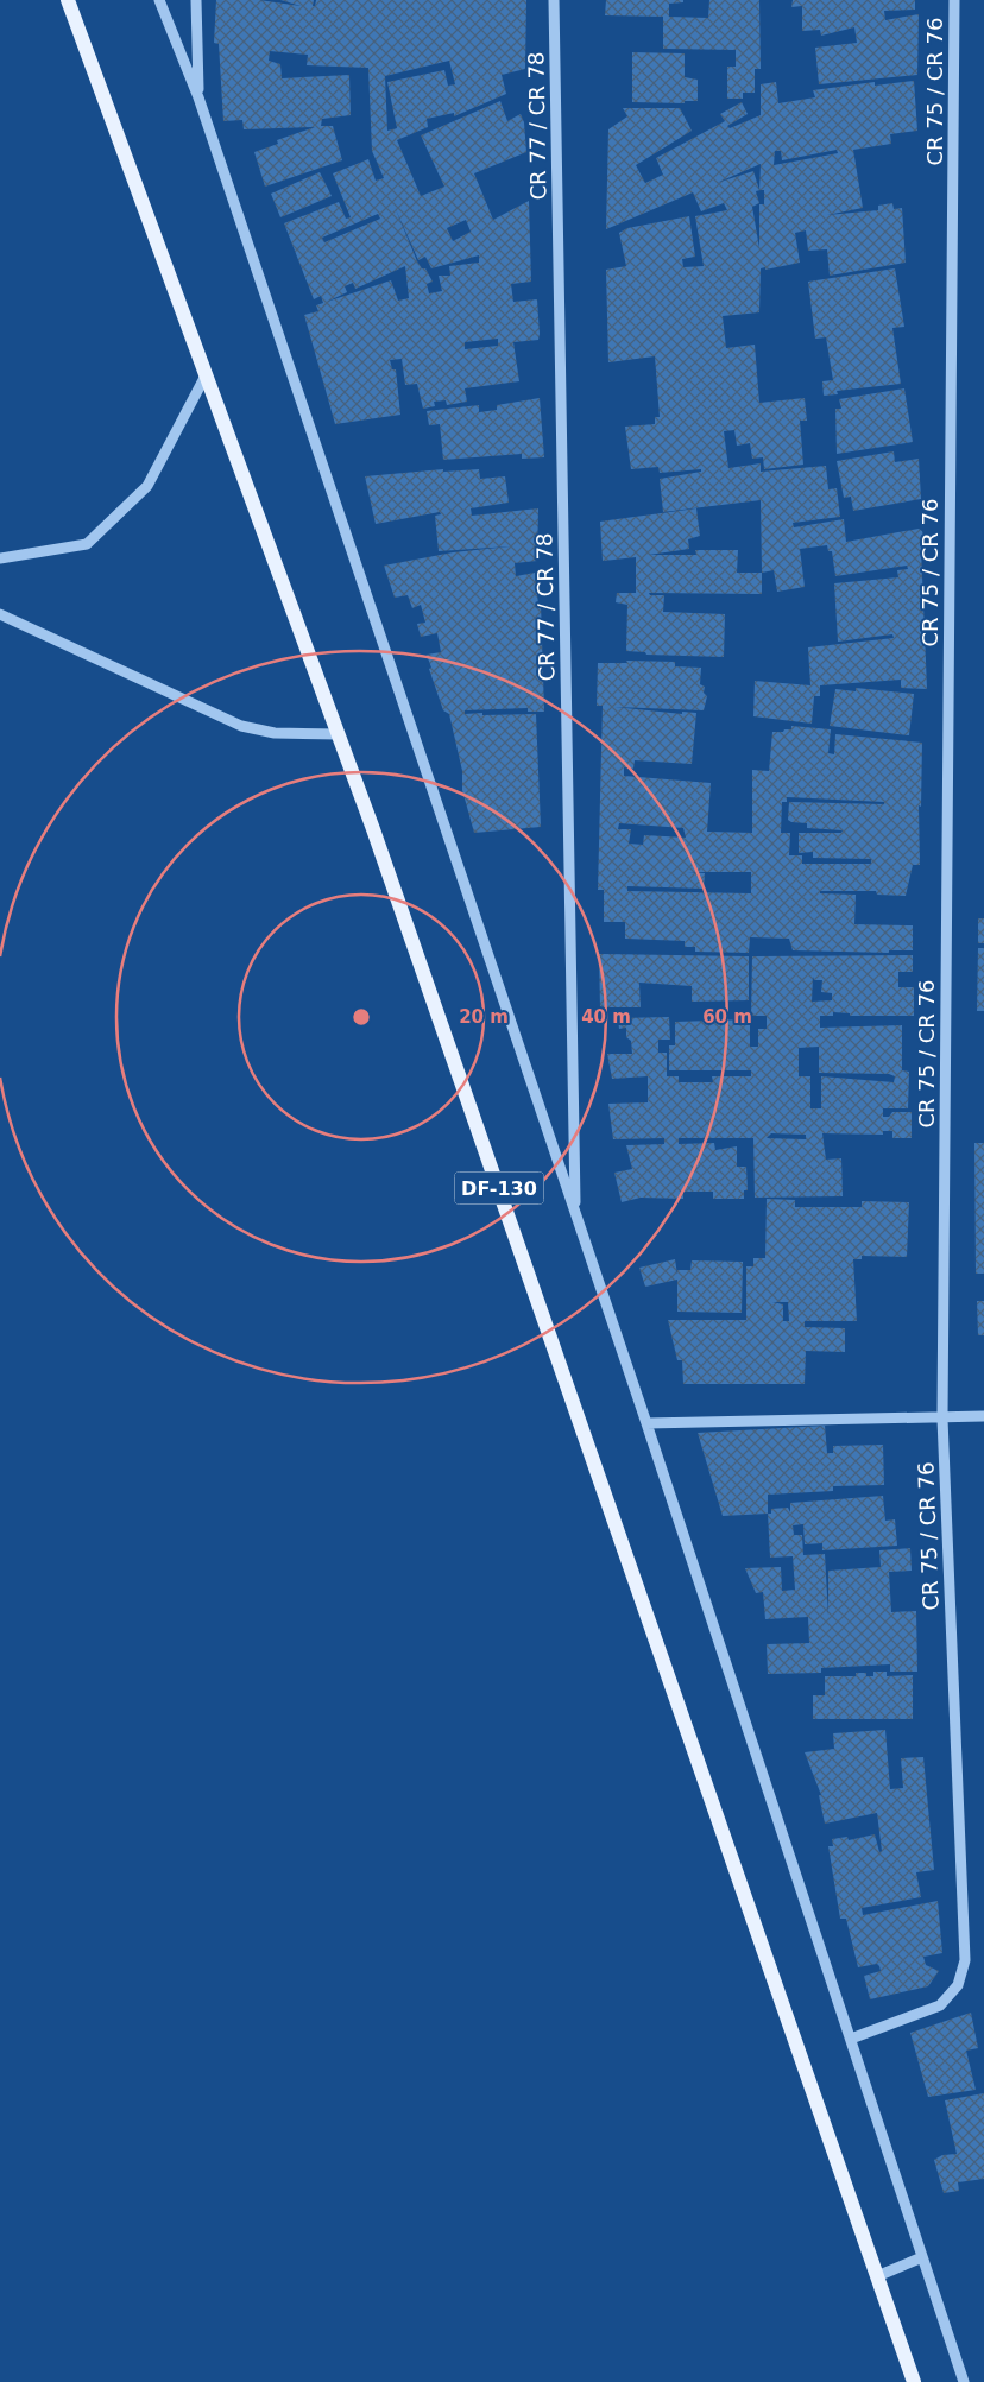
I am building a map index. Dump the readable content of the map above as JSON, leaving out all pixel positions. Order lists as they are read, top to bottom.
{
  "streets": {
    "main road": ["DF-130"],
    "street": ["CR 75 / CR 76", "CR 77 / CR 78"]
  },
  "rings": ["20 m", "40 m", "60 m"]
}
